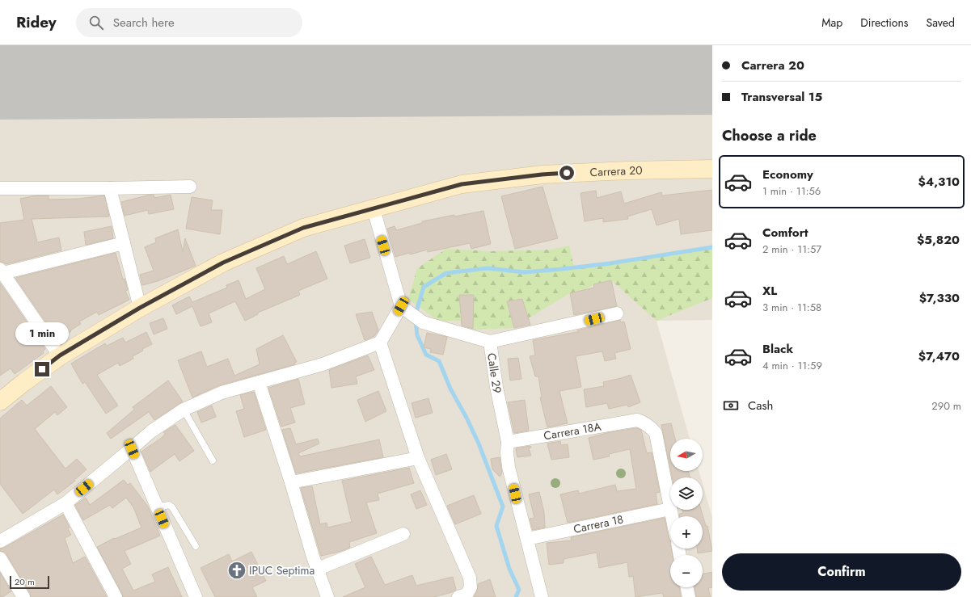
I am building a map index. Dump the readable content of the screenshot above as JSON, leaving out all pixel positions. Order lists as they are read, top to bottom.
{
  "streets": {
    "main road": ["Carrera 20"],
    "street": ["Calle 29", "Carrera 18A", "Carrera 18"]
  },
  "crossings": [
    ["Calle 29", "Carrera 18A"],
    ["Calle 29", "Carrera 18"],
    ["Carrera 18A", "Carrera 18"]
  ],
  "places": {
    "church": ["IPUC Septima"]
  },
  "scale_bar": "20 m",
  "north": "left",
  "page": {
    "header": "Ridey",
    "search": "Search here",
    "nav": ["Map", "Directions", "Saved"],
    "banner": ["Carrera 20", "Transversal 15"],
    "heading": "Choose a ride",
    "list": [
      {
        "name": "Economy",
        "note": "1 min · 11:56",
        "value": "$4,310"
      },
      {
        "name": "Comfort",
        "note": "2 min · 11:57",
        "value": "$5,820"
      },
      {
        "name": "XL",
        "note": "3 min · 11:58",
        "value": "$7,330"
      },
      {
        "name": "Black",
        "note": "4 min · 11:59",
        "value": "$7,470"
      }
    ],
    "bubble": "1 min",
    "pay": ["Cash", "290 m"],
    "map_buttons": ["+", "−"],
    "buttons": "Confirm",
    "scale": "20 m"
  }
}
